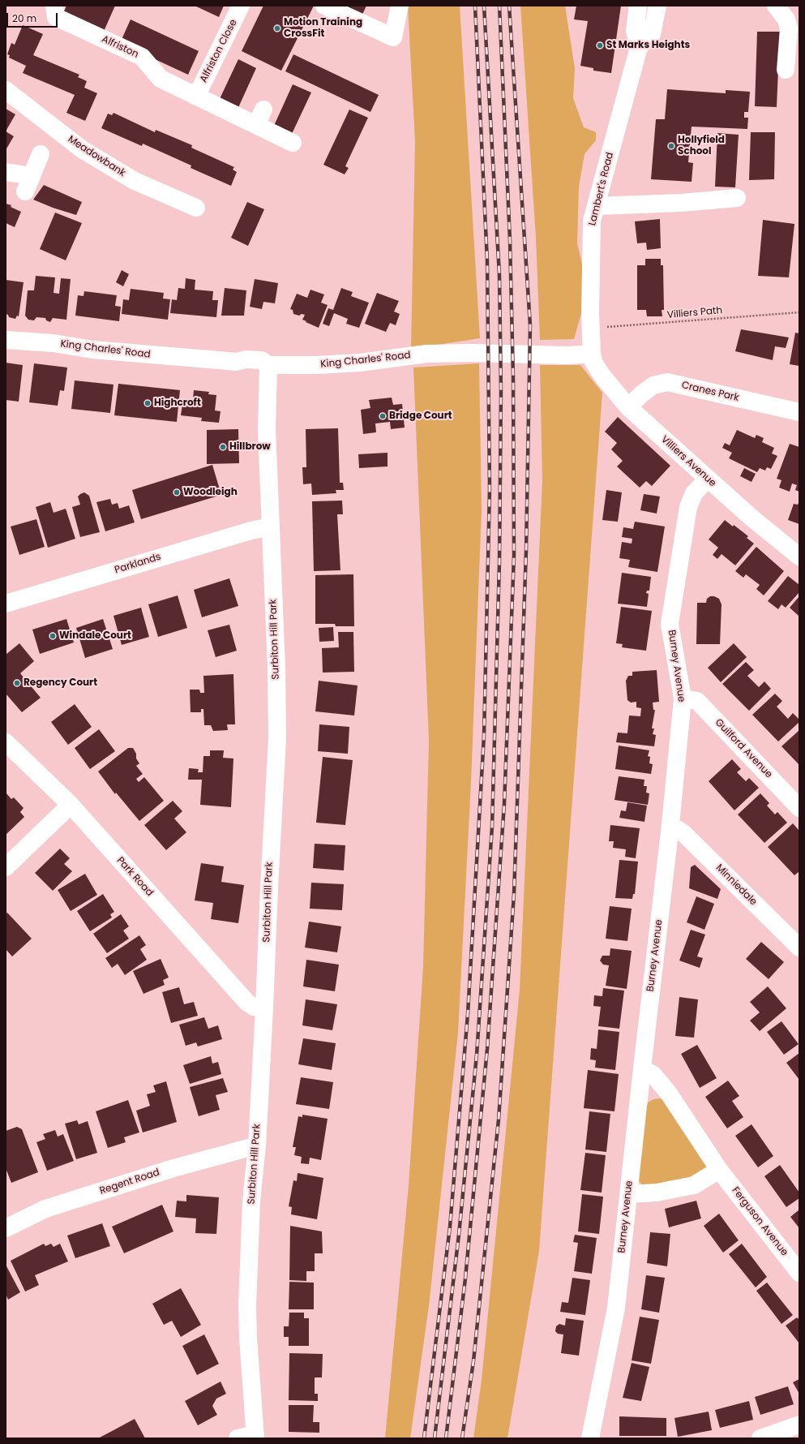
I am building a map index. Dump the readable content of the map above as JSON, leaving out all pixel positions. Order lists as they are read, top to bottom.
{
  "streets": {
    "street": [
      "Alfriston",
      "Alfriston Close",
      "Meadowbank",
      "Lambert's Road",
      "King Charles' Road",
      "Cranes Park",
      "Villiers Avenue",
      "Parklands",
      "Surbiton Hill Park",
      "Burney Avenue",
      "Guilford Avenue",
      "Park Road",
      "Minniedale",
      "Regent Road",
      "Ferguson Avenue"
    ],
    "path": ["Villiers Path"]
  },
  "crossings": [
    ["Alfriston", "Alfriston Close"],
    ["Lambert's Road", "Villiers Path"],
    ["Lambert's Road", "King Charles' Road"],
    ["Lambert's Road", "Villiers Avenue"],
    ["King Charles' Road", "Villiers Avenue"],
    ["King Charles' Road", "Surbiton Hill Park"],
    ["Cranes Park", "Villiers Avenue"],
    ["Villiers Avenue", "Burney Avenue"],
    ["Parklands", "Surbiton Hill Park"],
    ["Surbiton Hill Park", "Park Road"],
    ["Surbiton Hill Park", "Regent Road"],
    ["Burney Avenue", "Guilford Avenue"],
    ["Burney Avenue", "Minniedale"],
    ["Burney Avenue", "Ferguson Avenue"]
  ],
  "places": [
    "Motion Training CrossFit",
    "St Marks Heights",
    "Hollyfield School",
    "Highcroft",
    "Bridge Court",
    "Hillbrow",
    "Woodleigh",
    "Windale Court",
    "Regency Court"
  ],
  "scale_bar": "20 m"
}
